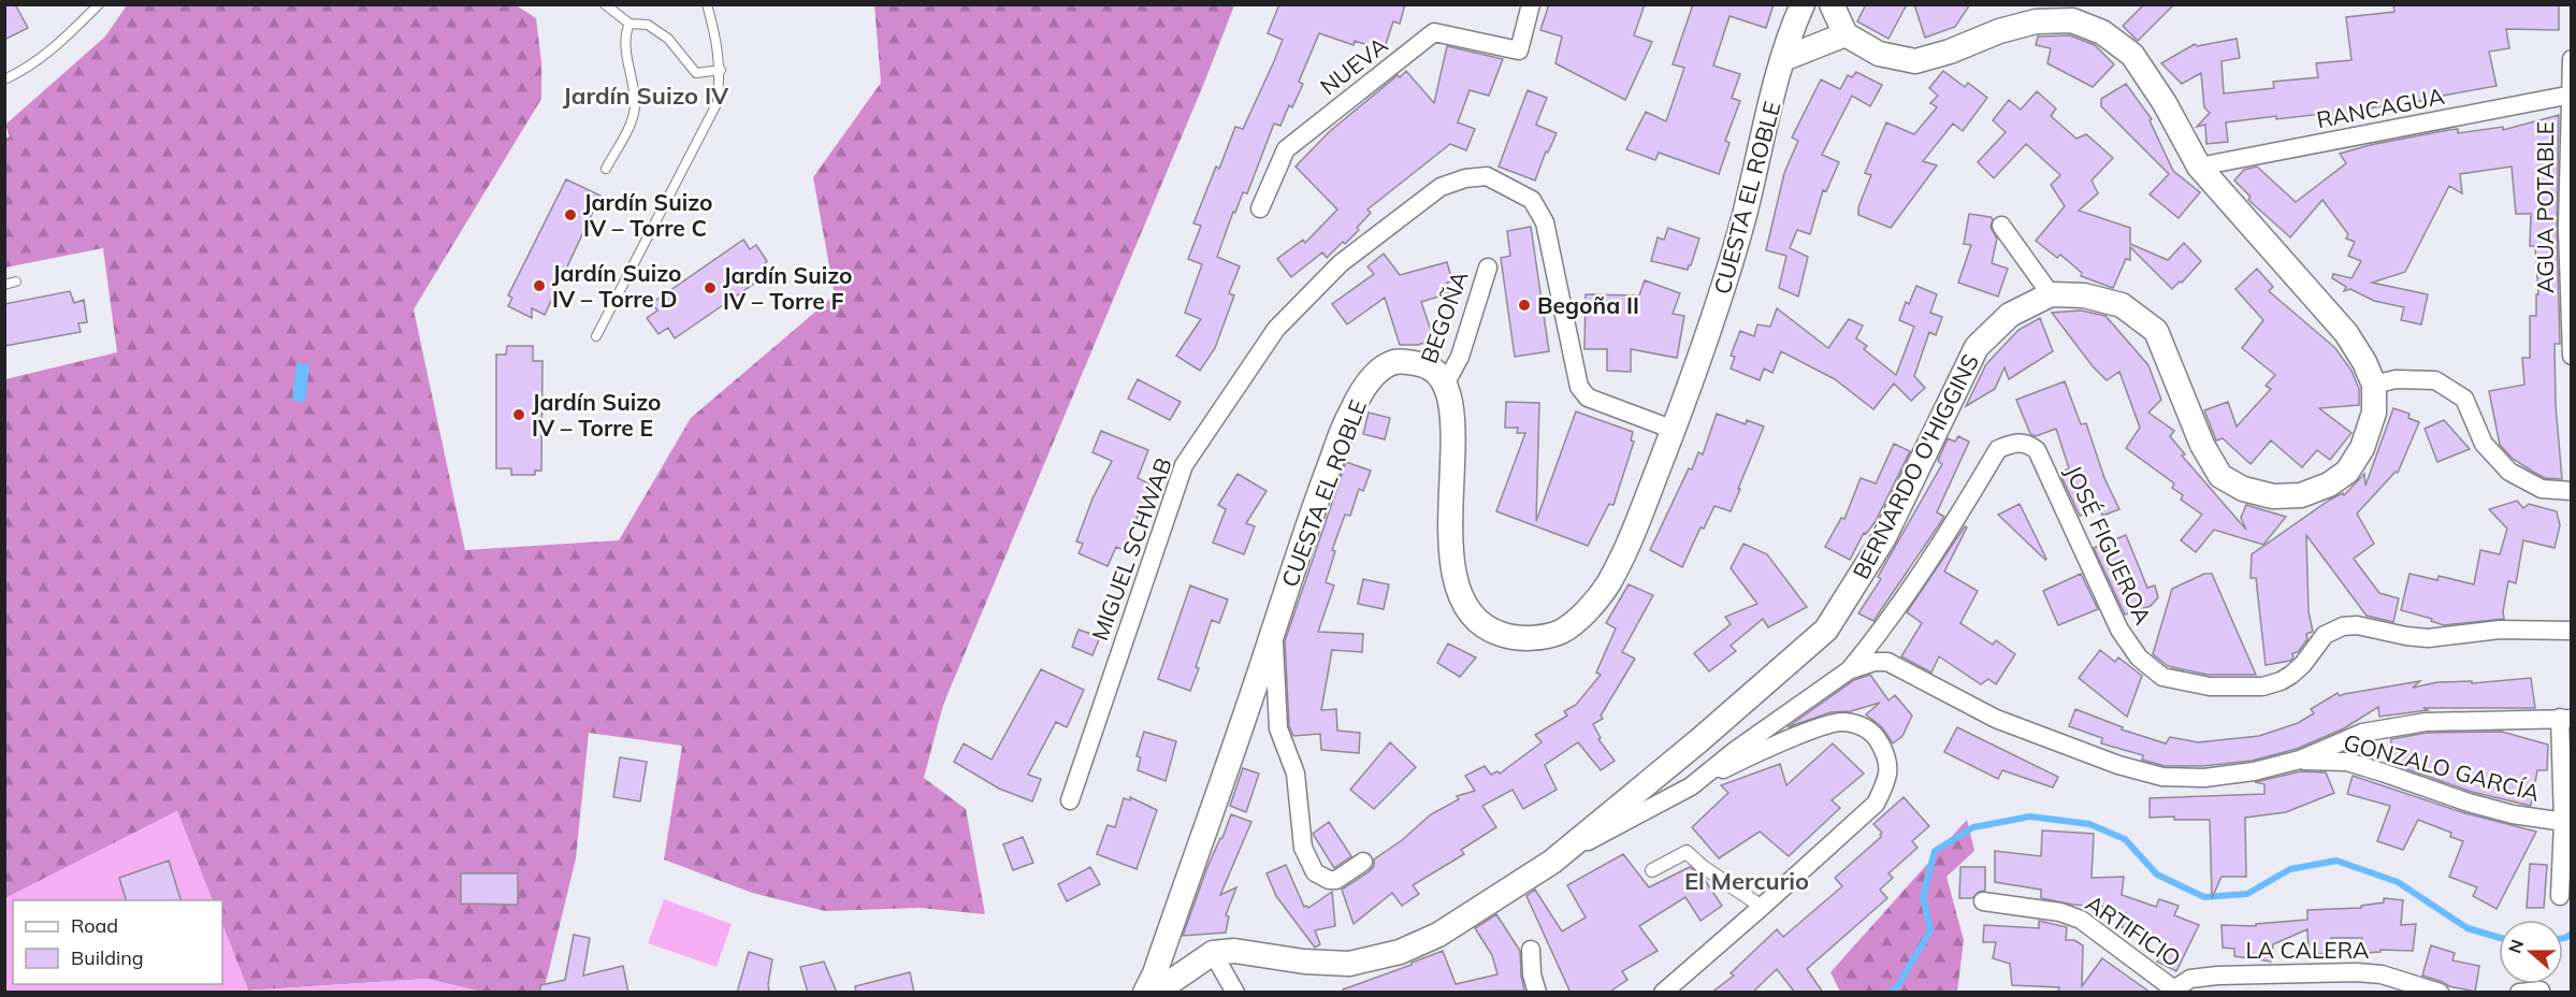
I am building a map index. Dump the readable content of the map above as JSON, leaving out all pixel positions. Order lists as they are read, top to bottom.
{
  "streets": {
    "main road": ["CUESTA EL ROBLE", "BERNARDO O'HIGGINS"],
    "street": [
      "NUEVA",
      "RANCAGUA",
      "AGUA POTABLE",
      "BEGOÑA",
      "JOSÉ FIGUEROA",
      "MIGUEL SCHWAB",
      "GONZALO GARCÍA",
      "ARTIFICIO",
      "LA CALERA"
    ]
  },
  "crossings": [
    ["RANCAGUA", "AGUA POTABLE"],
    ["RANCAGUA", "BERNARDO O'HIGGINS"],
    ["CUESTA EL ROBLE", "BEGOÑA"],
    ["CUESTA EL ROBLE", "MIGUEL SCHWAB"],
    ["ARTIFICIO", "LA CALERA"]
  ],
  "districts": ["Jardín Suizo IV", "El Mercurio"],
  "places": [
    "Jardín Suizo IV – Torre C",
    "Jardín Suizo IV – Torre D",
    "Jardín Suizo IV – Torre F",
    "Begoña II",
    "Jardín Suizo IV – Torre E"
  ],
  "legend": ["Road", "Building"],
  "north": "left"
}
